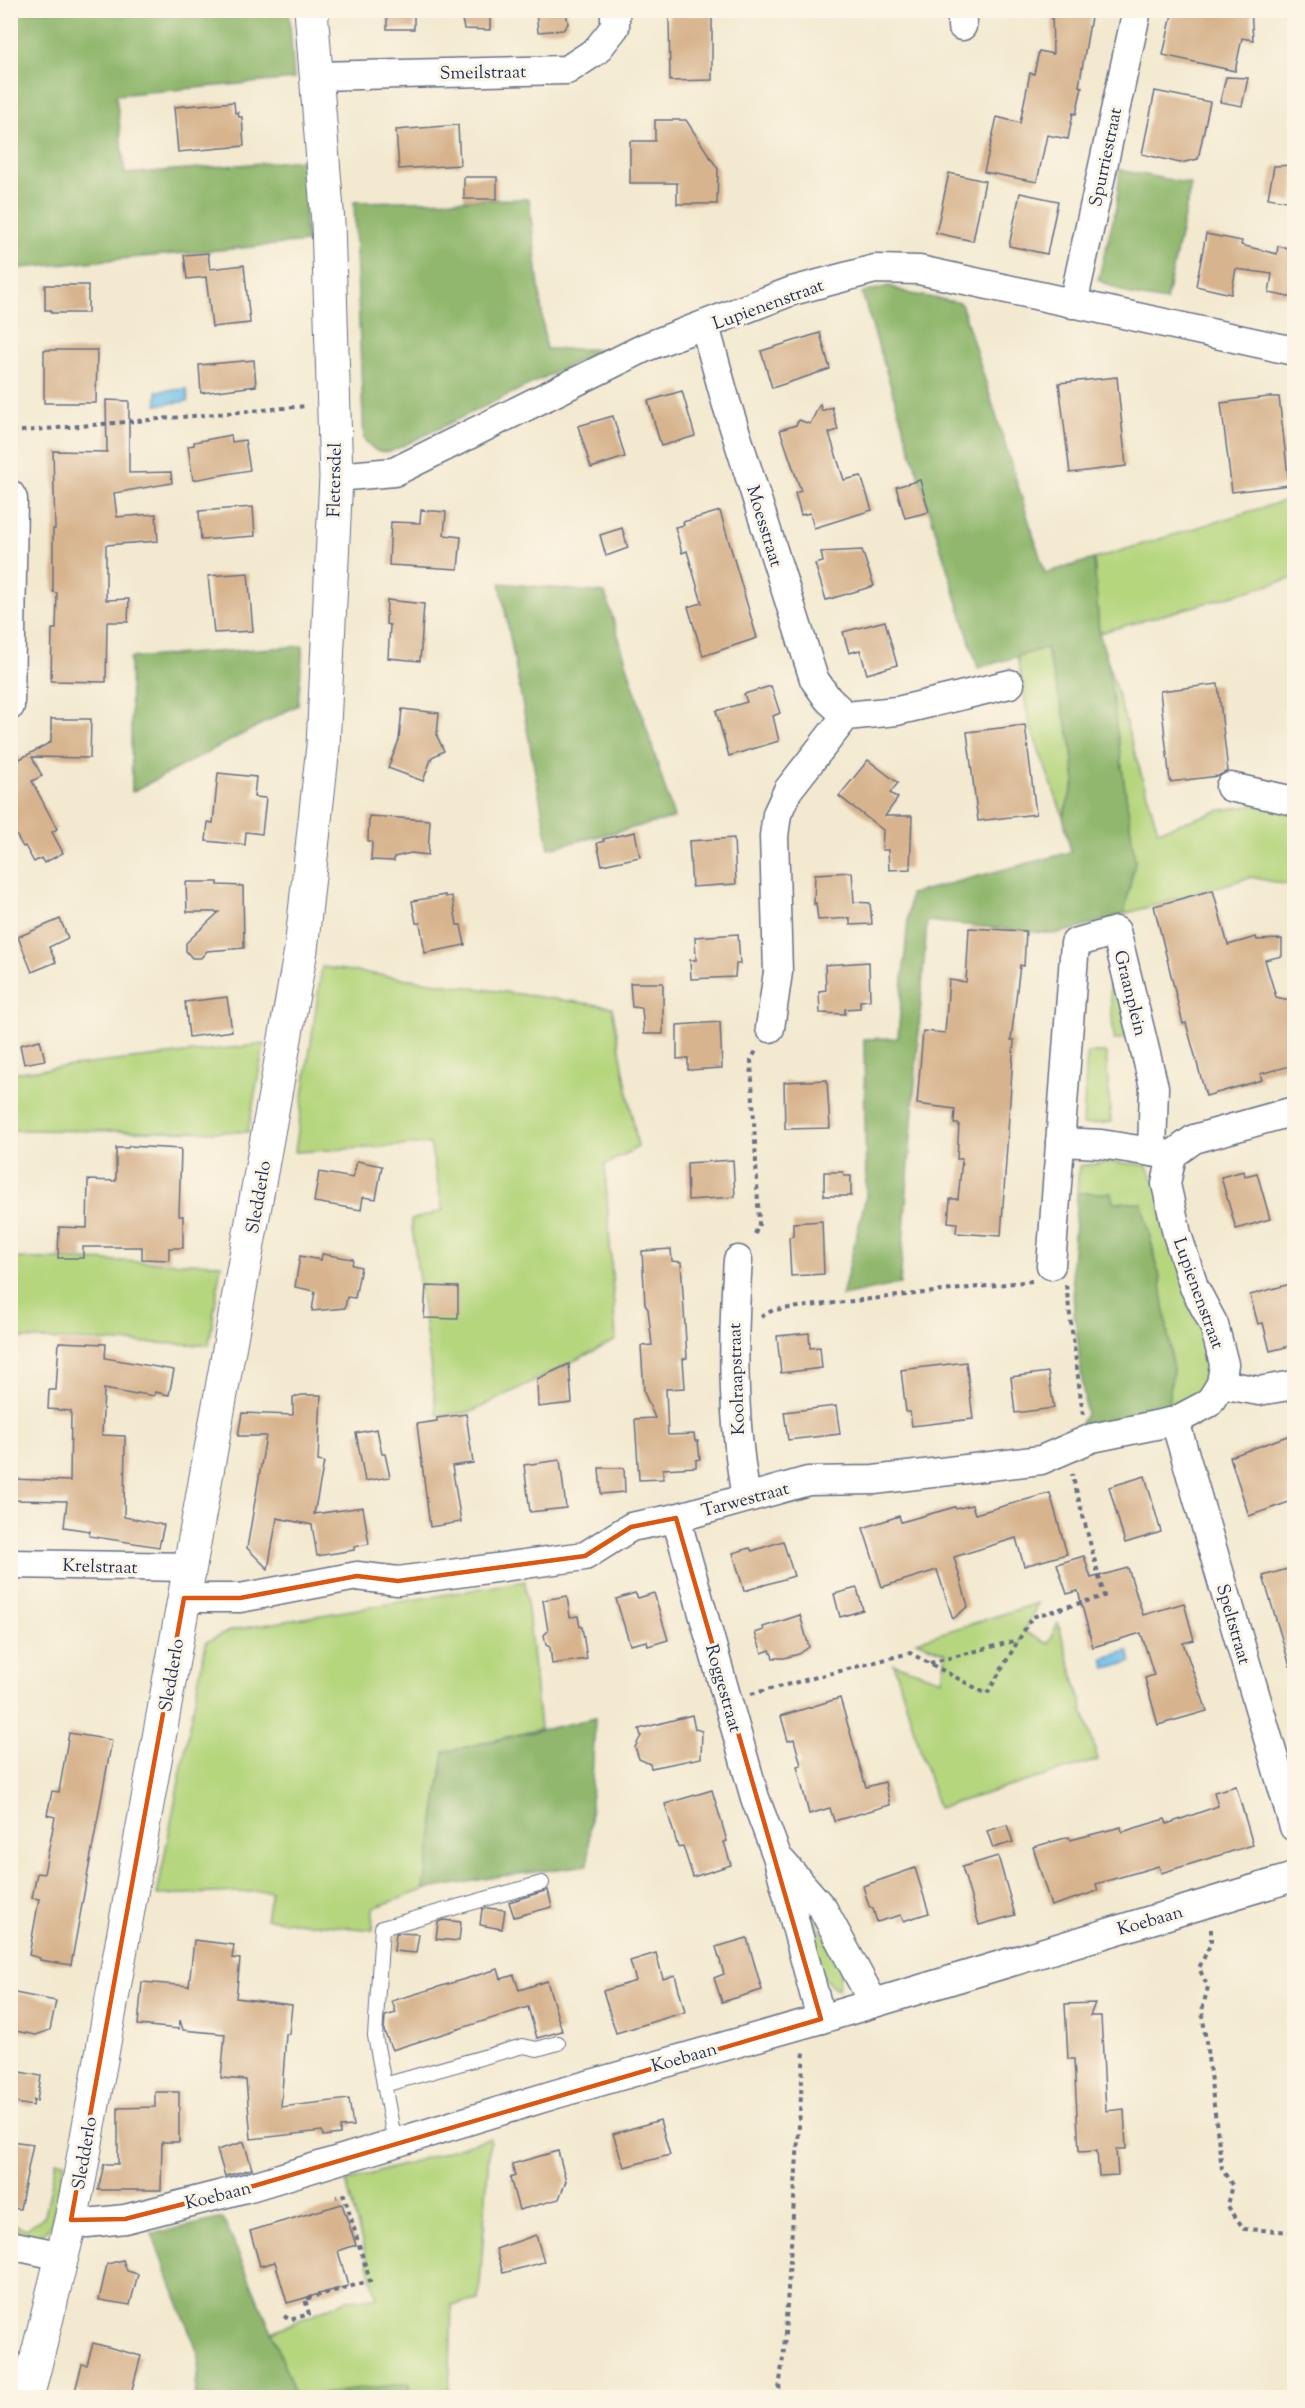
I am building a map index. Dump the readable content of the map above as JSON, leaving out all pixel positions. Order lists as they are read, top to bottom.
{
  "streets": {
    "street": [
      "Smeilstraat",
      "Spurriestraat",
      "Lupienenstraat",
      "Fletersdel",
      "Moesstraat",
      "Graanplein",
      "Sledderlo",
      "Koolraapstraat",
      "Tarwestraat",
      "Krelstraat",
      "Speltstraat",
      "Roggestraat",
      "Koebaan"
    ]
  },
  "crossings": [
    ["Smeilstraat", "Fletersdel"],
    ["Spurriestraat", "Lupienenstraat"],
    ["Lupienenstraat", "Fletersdel"],
    ["Lupienenstraat", "Moesstraat"],
    ["Lupienenstraat", "Graanplein"],
    ["Lupienenstraat", "Tarwestraat"],
    ["Fletersdel", "Sledderlo"],
    ["Sledderlo", "Tarwestraat"],
    ["Sledderlo", "Krelstraat"],
    ["Sledderlo", "Koebaan"],
    ["Koolraapstraat", "Tarwestraat"],
    ["Tarwestraat", "Krelstraat"],
    ["Tarwestraat", "Speltstraat"],
    ["Tarwestraat", "Roggestraat"],
    ["Roggestraat", "Koebaan"]
  ]
}
